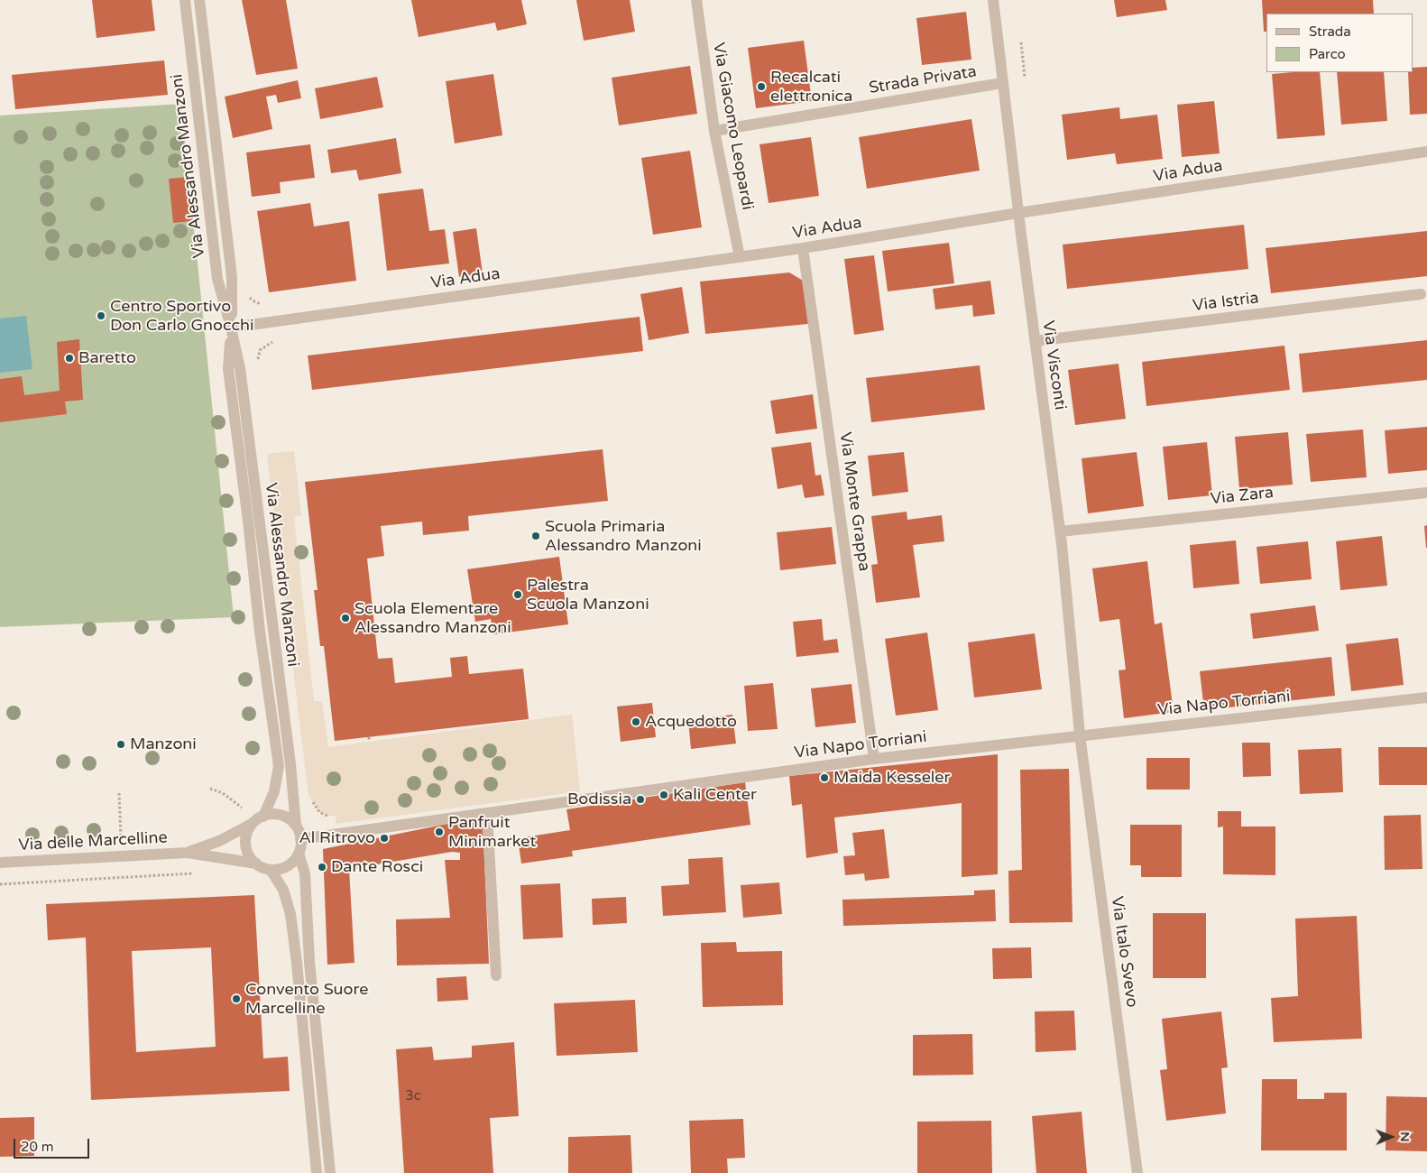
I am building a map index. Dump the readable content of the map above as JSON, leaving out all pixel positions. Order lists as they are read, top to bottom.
{
  "streets": {
    "street": [
      "Strada Privata",
      "Via Giacomo Leopardi",
      "Via Alessandro Manzoni",
      "Via Adua",
      "Via Istria",
      "Via Visconti",
      "Via Zara",
      "Via Monte Grappa",
      "Via Napo Torriani",
      "Via delle Marcelline",
      "Via Italo Svevo"
    ]
  },
  "crossings": [
    ["Strada Privata", "Via Giacomo Leopardi"],
    ["Strada Privata", "Via Visconti"],
    ["Via Giacomo Leopardi", "Via Adua"],
    ["Via Alessandro Manzoni", "Via Adua"],
    ["Via Alessandro Manzoni", "Via Napo Torriani"],
    ["Via Alessandro Manzoni", "Via delle Marcelline"],
    ["Via Adua", "Via Visconti"],
    ["Via Adua", "Via Monte Grappa"],
    ["Via Istria", "Via Visconti"],
    ["Via Visconti", "Via Zara"],
    ["Via Visconti", "Via Napo Torriani"],
    ["Via Visconti", "Via Italo Svevo"],
    ["Via Monte Grappa", "Via Napo Torriani"],
    ["Via Napo Torriani", "Via delle Marcelline"],
    ["Via Napo Torriani", "Via Italo Svevo"]
  ],
  "places": [
    "Recalcati elettronica",
    "Centro Sportivo Don Carlo Gnocchi",
    "Baretto",
    "Scuola Primaria Alessandro Manzoni",
    "Palestra Scuola Manzoni",
    "Scuola Elementare Alessandro Manzoni",
    "Acquedotto",
    "Manzoni",
    "Maida Kesseler",
    "Kali Center",
    "Bodissia",
    "Panfruit Minimarket",
    "Al Ritrovo",
    "Dante Rosci",
    "Convento Suore Marcelline"
  ],
  "house_numbers": ["3c"],
  "legend": ["Strada", "Parco"],
  "scale_bar": "20 m",
  "north": "right"
}
